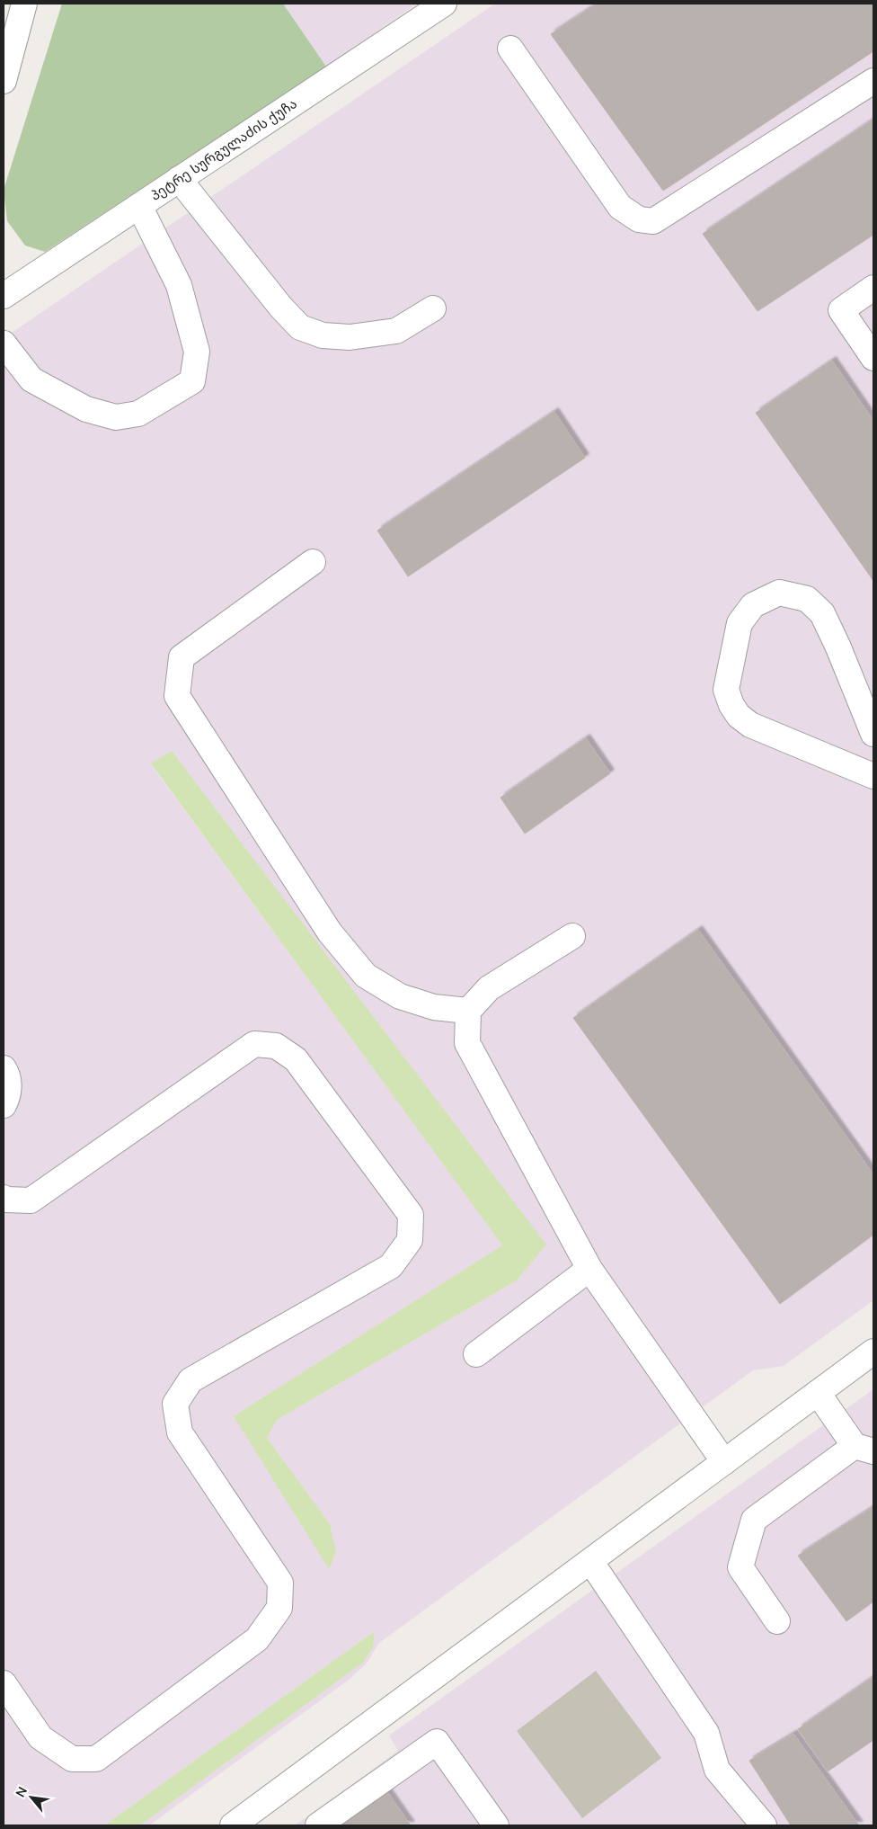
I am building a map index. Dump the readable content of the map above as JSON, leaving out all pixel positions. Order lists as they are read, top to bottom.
{
  "streets": {
    "street": ["პეტრე სურგულაძის ქუჩა"]
  },
  "north": "top left"
}
